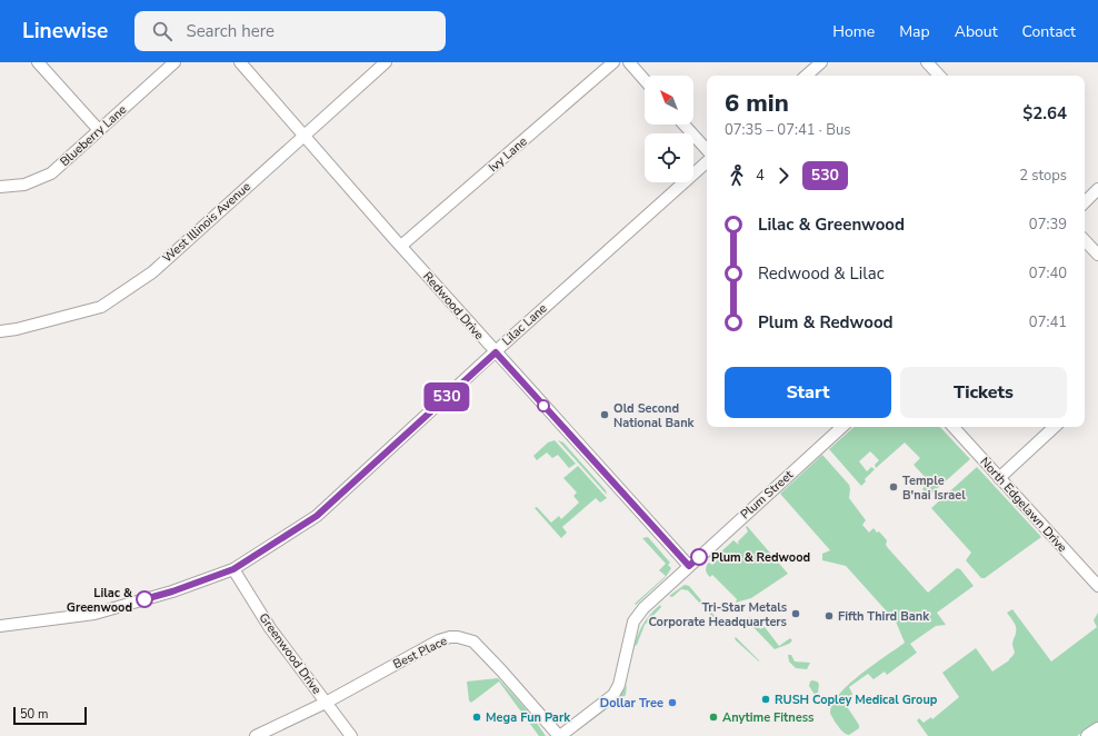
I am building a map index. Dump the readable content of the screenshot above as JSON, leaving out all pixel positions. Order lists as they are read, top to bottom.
{
  "streets": {
    "street": [
      "Blueberry Lane",
      "Ivy Lane",
      "West Illinois Avenue",
      "Redwood Drive",
      "Lilac Lane",
      "Plum Street",
      "North Edgelawn Drive",
      "Best Place",
      "Greenwood Drive"
    ]
  },
  "crossings": [
    ["Ivy Lane", "Redwood Drive"],
    ["West Illinois Avenue", "Redwood Drive"],
    ["Redwood Drive", "Lilac Lane"],
    ["Redwood Drive", "Plum Street"],
    ["Redwood Drive", "Best Place"],
    ["Lilac Lane", "Greenwood Drive"],
    ["Plum Street", "Best Place"],
    ["Best Place", "Greenwood Drive"]
  ],
  "places": [
    "Old Second National Bank",
    "Temple B'nai Israel",
    "Plum & Redwood",
    "Lilac & Greenwood",
    "Tri-Star Metals Corporate Headquarters",
    "Fifth Third Bank",
    "RUSH Copley Medical Group",
    "Dollar Tree",
    "Mega Fun Park",
    "Anytime Fitness"
  ],
  "lines": ["bus line 530"],
  "scale_bar": "50 m",
  "north": "top left",
  "page": {
    "header": "Linewise",
    "search": "Search here",
    "nav": [
      "Home",
      "Map",
      "About",
      "Contact"
    ],
    "on_map": "530",
    "heading": ["6 min", "07:35 – 07:41 · Bus", "$2.64"],
    "legs": ["4", "530", "2 stops"],
    "list": [
      {
        "name": "Lilac & Greenwood",
        "value": "07:39"
      },
      {
        "name": "Redwood & Lilac",
        "value": "07:40"
      },
      {
        "name": "Plum & Redwood",
        "value": "07:41"
      }
    ],
    "buttons": ["Start", "Tickets"],
    "scale": "50 m"
  }
}
